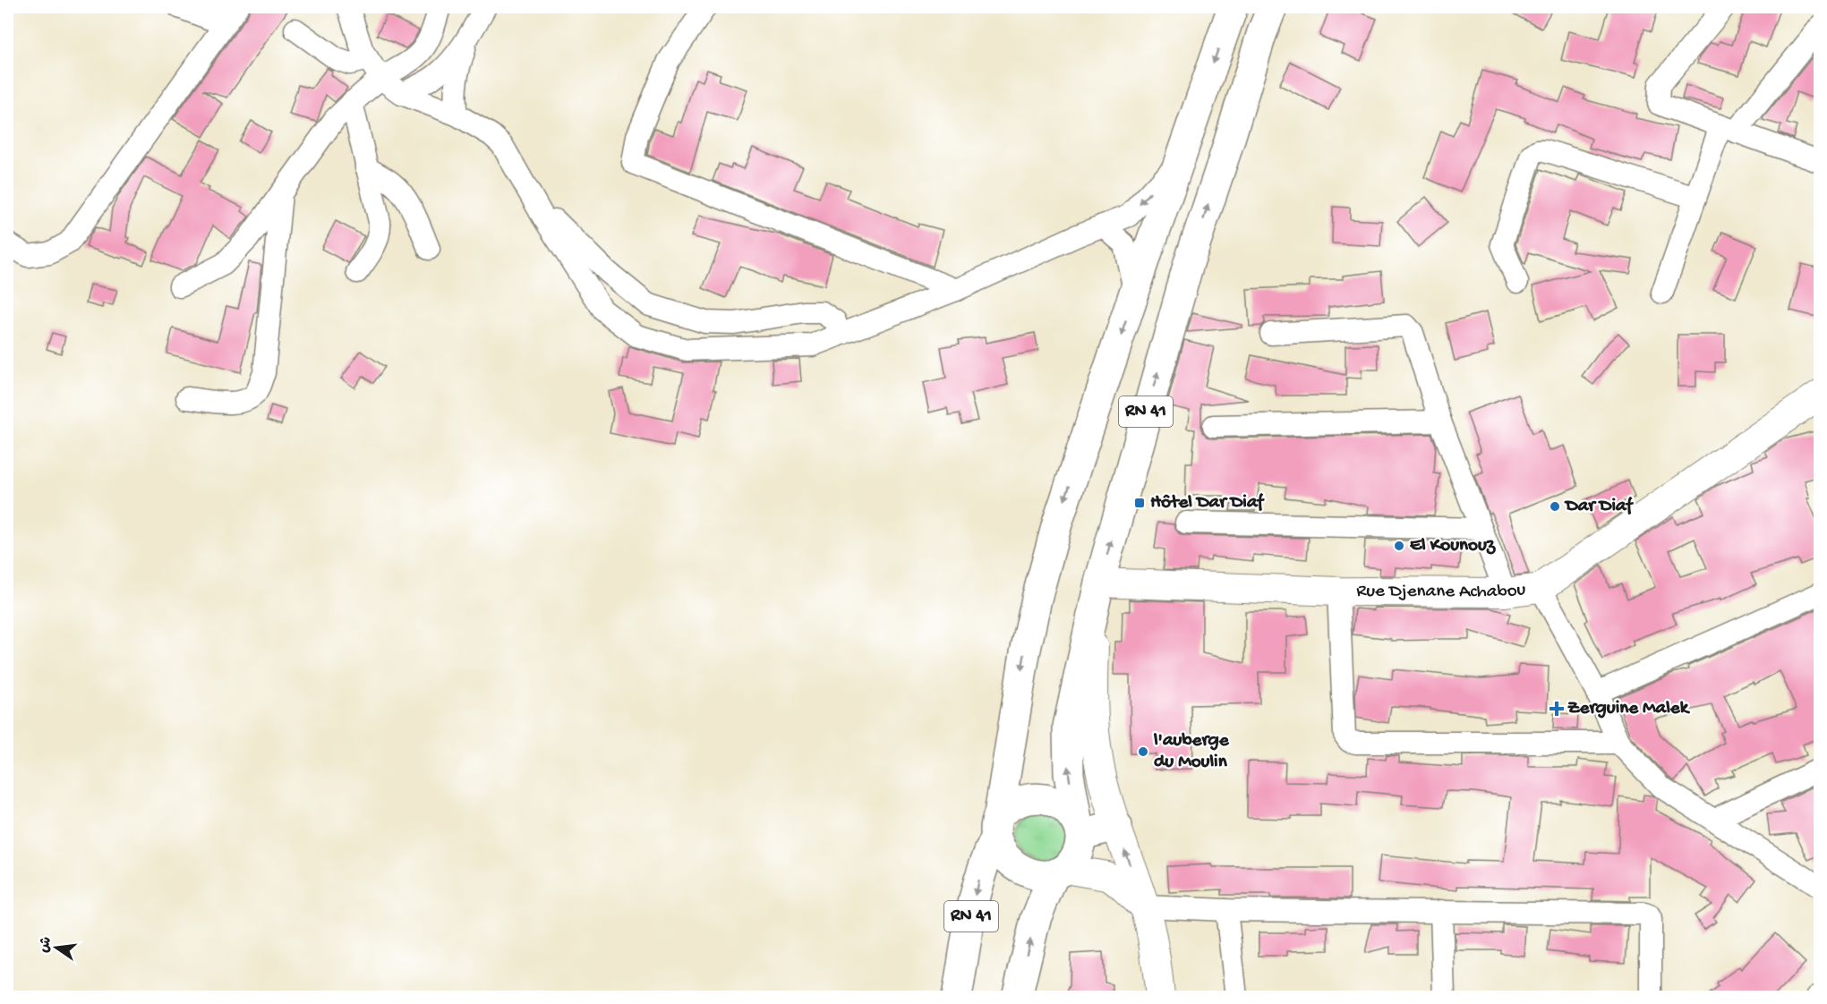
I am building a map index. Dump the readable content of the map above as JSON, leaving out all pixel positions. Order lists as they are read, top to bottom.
{
  "streets": {
    "highway": ["RN 41"],
    "main road": ["Rue Djenane Achabou"]
  },
  "crossings": [
    ["RN 41", "Rue Djenane Achabou"]
  ],
  "places": {
    "transit": ["Hôtel Dar Diaf"],
    "other": ["Dar Diaf", "El Kounouz", "l'auberge du Moulin"],
    "health": ["Zerguine Malek"]
  },
  "north": "left"
}
